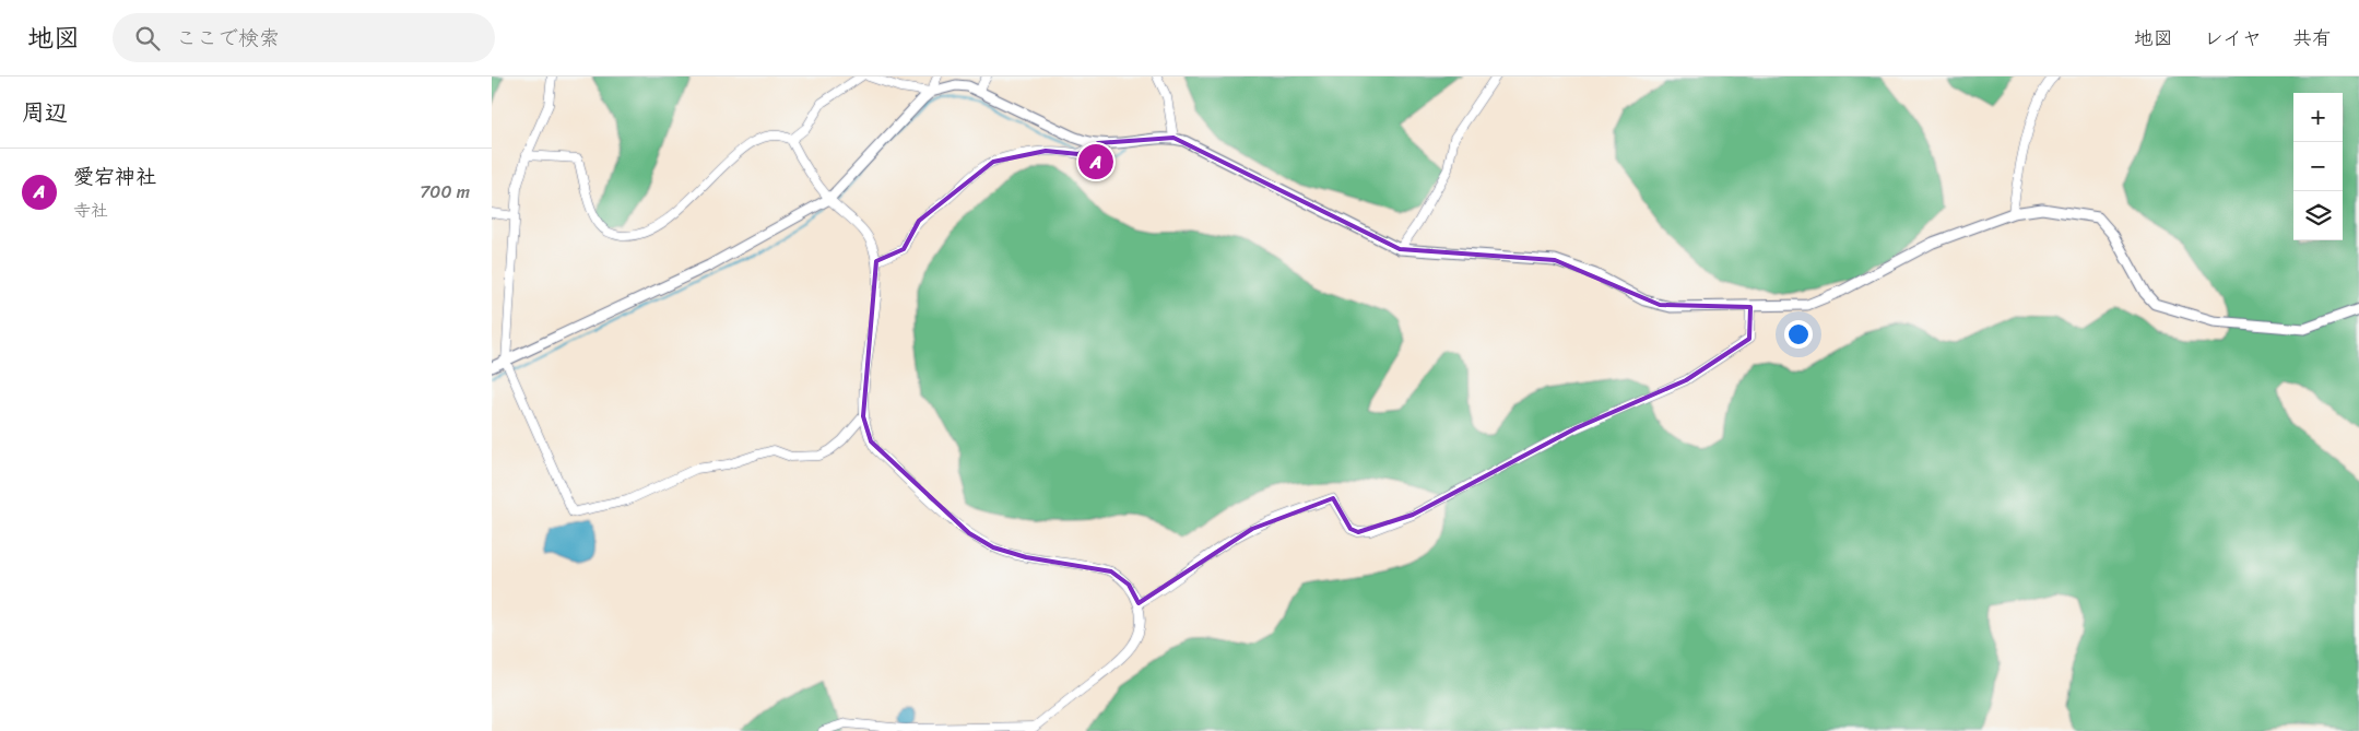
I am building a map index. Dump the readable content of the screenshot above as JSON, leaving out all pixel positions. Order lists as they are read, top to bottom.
{
  "page": {
    "header": "地図",
    "search": "ここで検索",
    "nav": ["地図", "レイヤ", "共有"],
    "heading": "周辺",
    "map_buttons": ["+", "−"],
    "pins": "A",
    "list": [
      {
        "mark": "A",
        "name": "愛宕神社",
        "note": "寺社",
        "value": "700 m"
      }
    ]
  }
}
